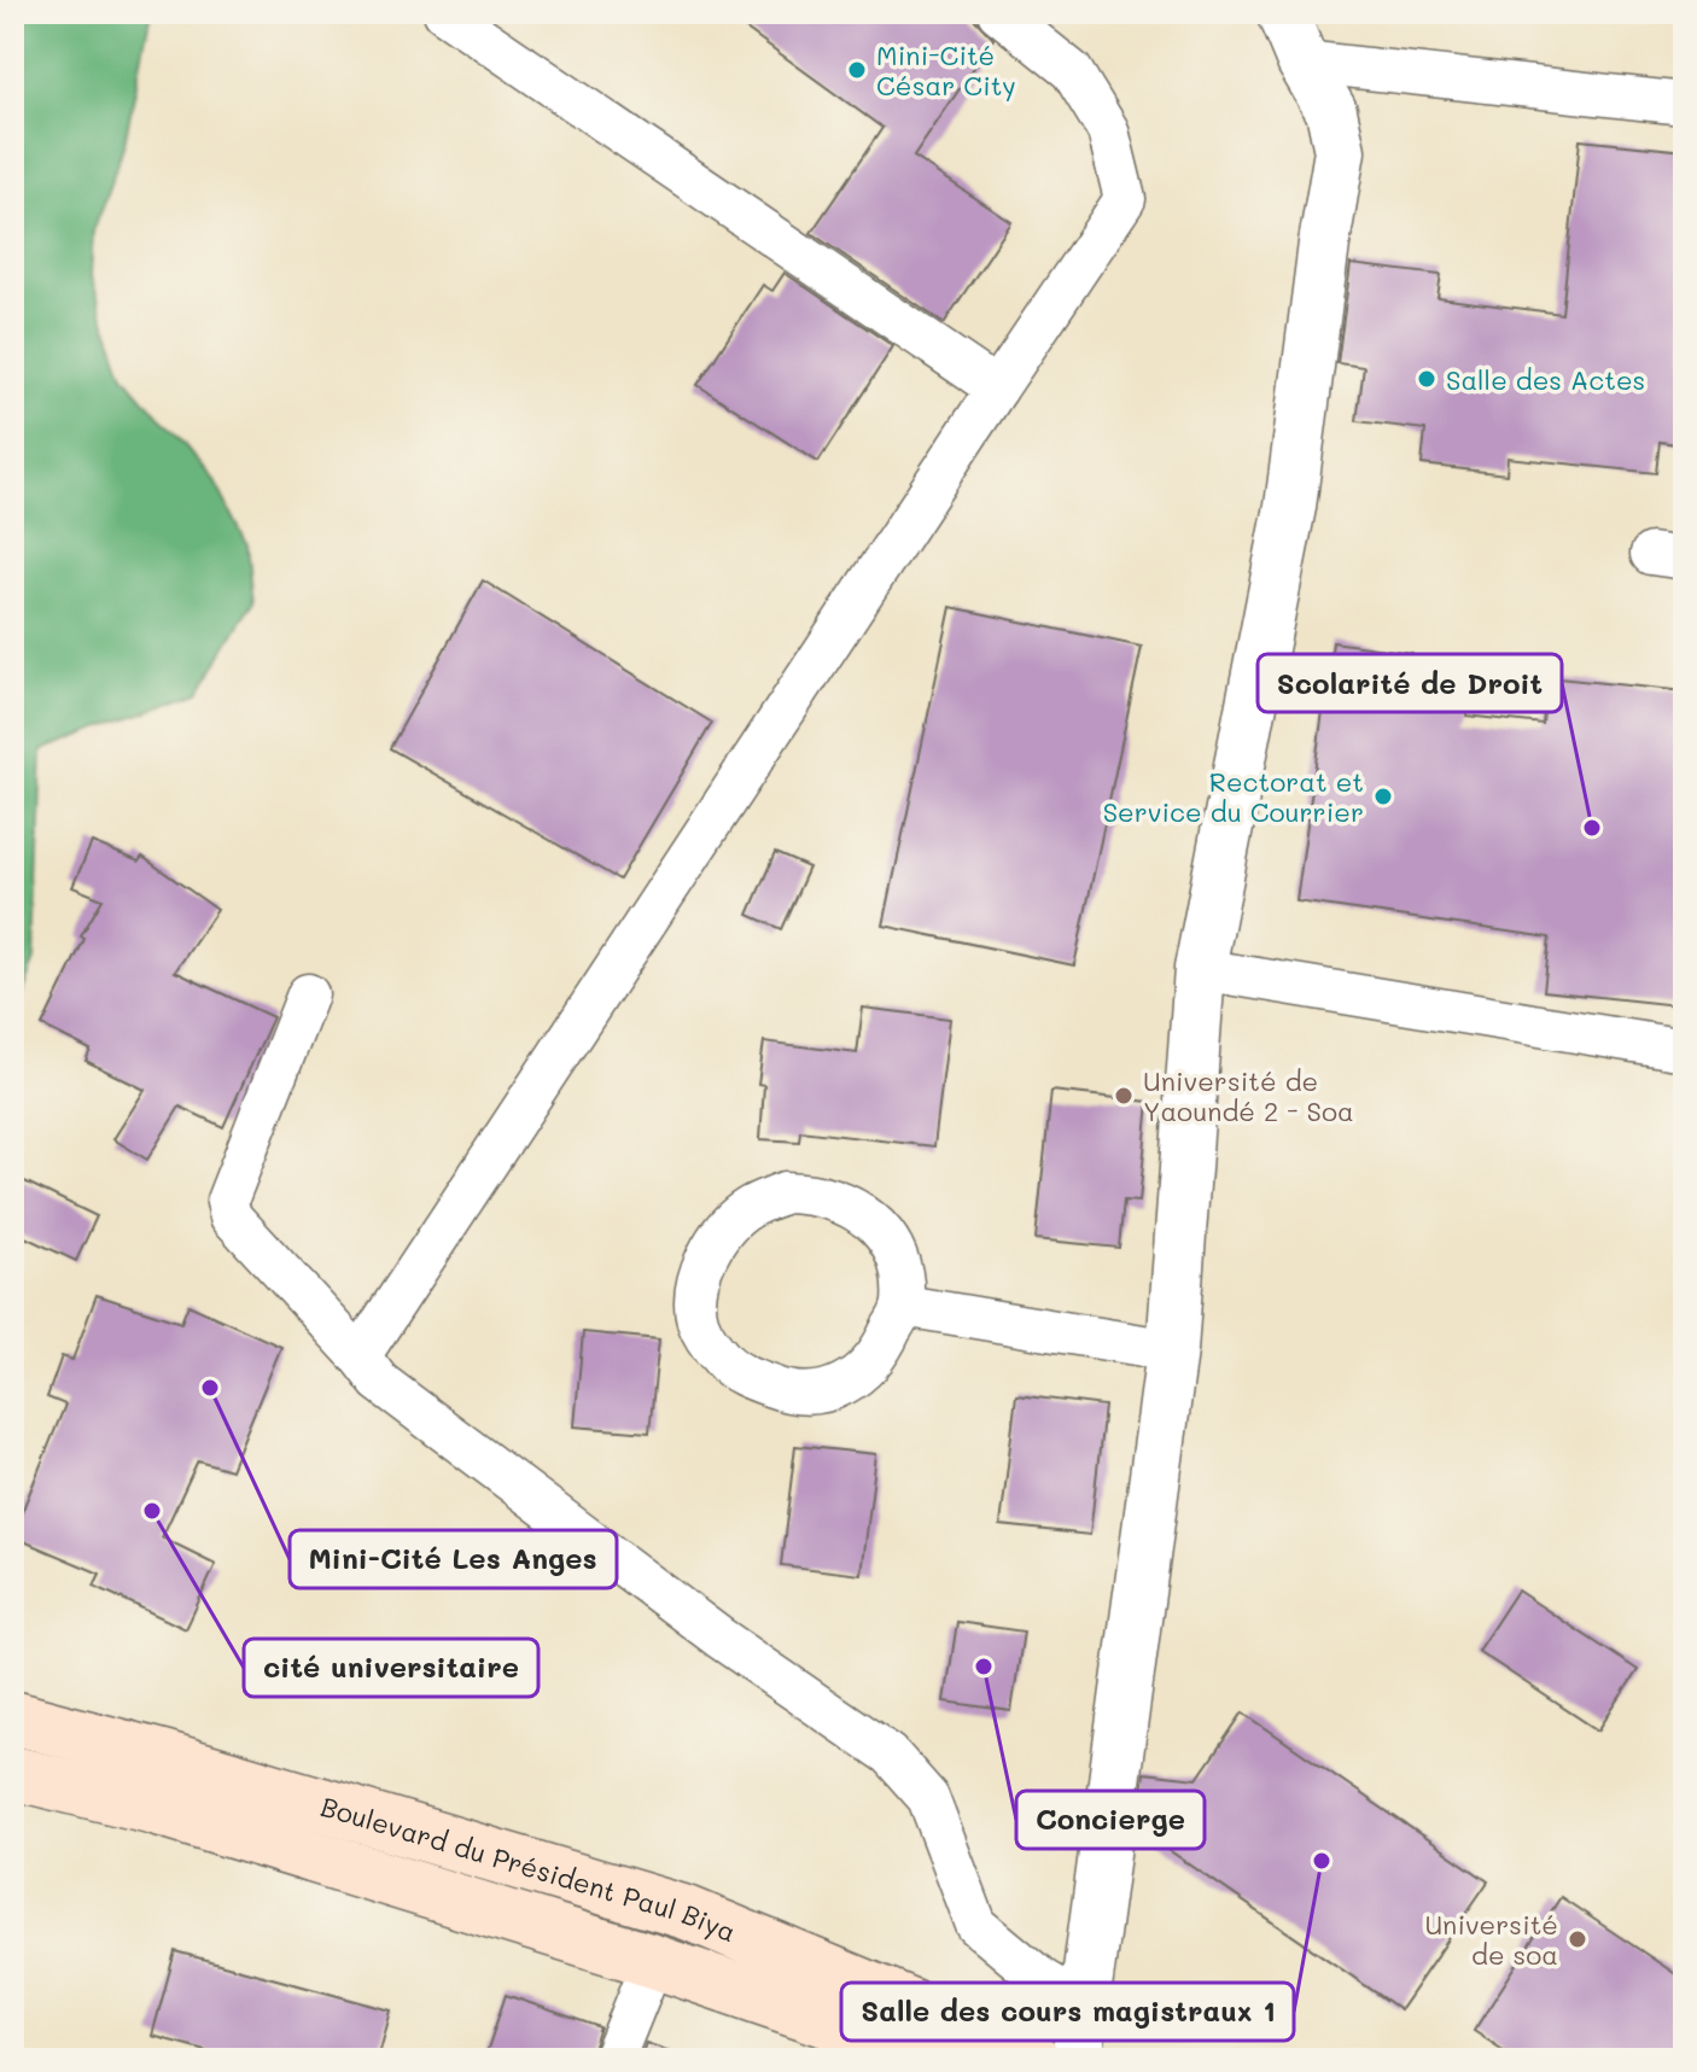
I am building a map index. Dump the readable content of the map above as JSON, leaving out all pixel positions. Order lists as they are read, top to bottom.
{
  "streets": {
    "main road": ["Boulevard du Président Paul Biya"]
  },
  "places": [
    "Mini-Cité César City",
    "Salle des Actes",
    "Rectorat et Service du Courrier",
    "Scolarité de Droit",
    "Université de Yaoundé 2 - Soa",
    "Mini-Cité Les Anges",
    "cité universitaire",
    "Concierge",
    "Salle des cours magistraux 1",
    "Université de soa"
  ]
}
